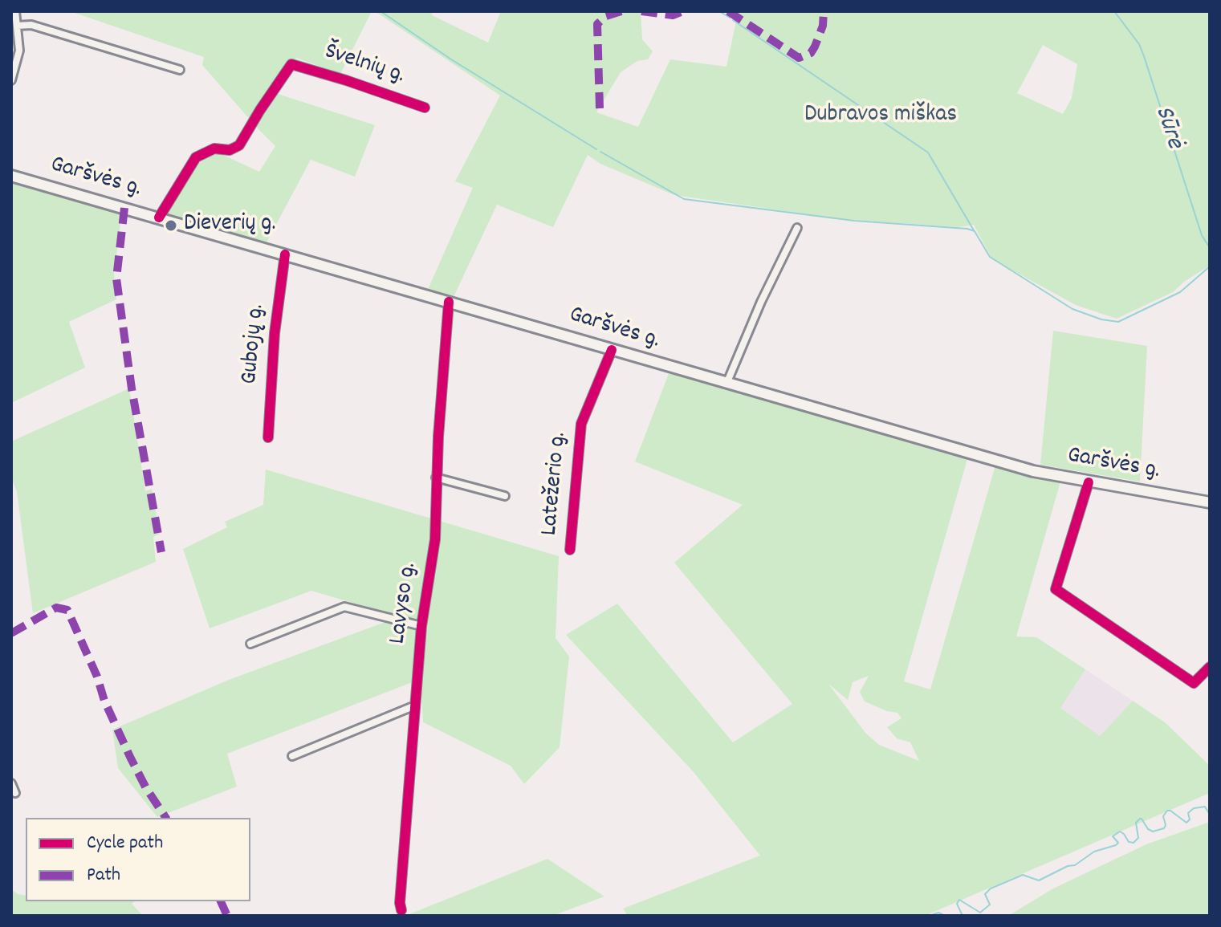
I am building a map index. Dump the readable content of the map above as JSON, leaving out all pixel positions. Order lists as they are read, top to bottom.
{
  "streets": {
    "main road": ["Garšvės g."],
    "street": [
      "Švelnių g.",
      "Gubojų g.",
      "Latežerio g.",
      "Lavyso g."
    ]
  },
  "crossings": [
    ["Švelnių g.", "Garšvės g."],
    ["Garšvės g.", "Gubojų g."],
    ["Garšvės g.", "Latežerio g."],
    ["Garšvės g.", "Lavyso g."]
  ],
  "water": ["Sūrė"],
  "parks": ["Dubravos miškas"],
  "places": ["Dieverių g."],
  "legend": ["Cycle path", "Path"]
}
